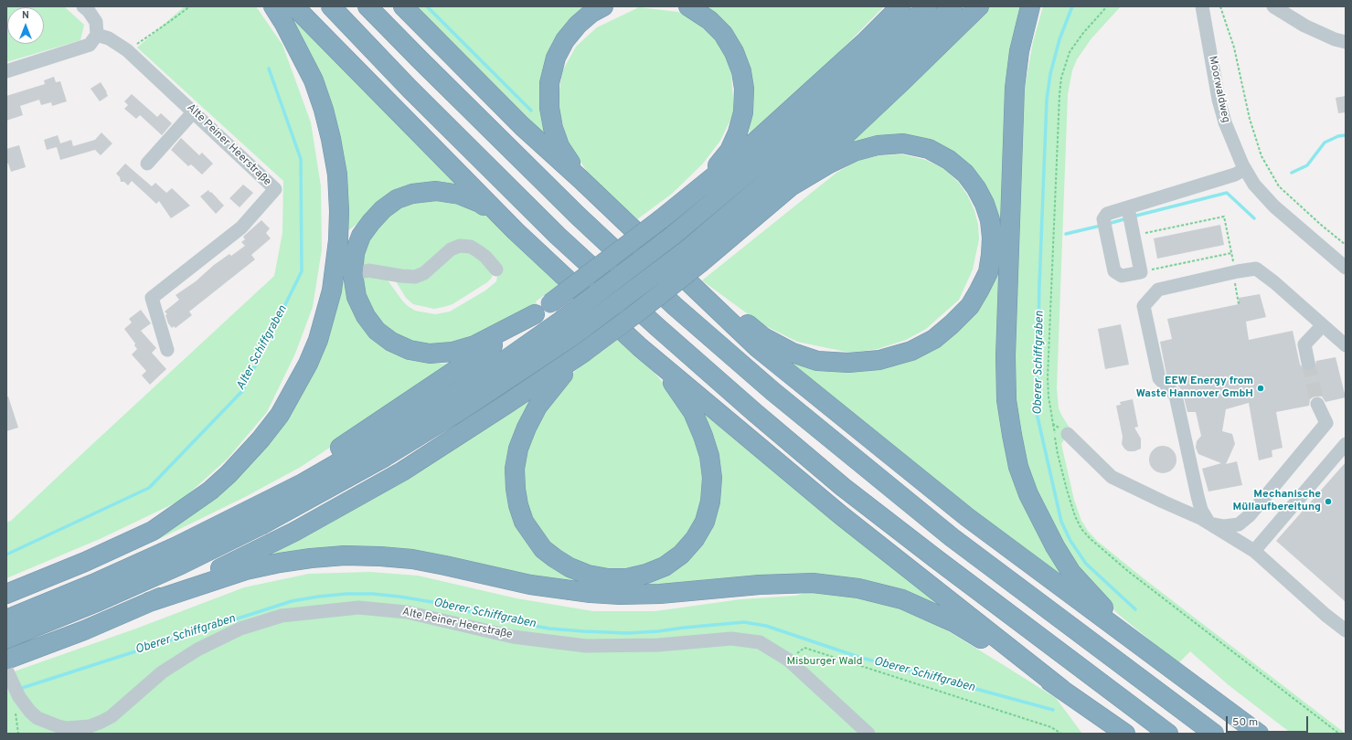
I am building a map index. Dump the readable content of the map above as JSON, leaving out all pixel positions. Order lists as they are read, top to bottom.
{
  "streets": {
    "street": ["Moorwaldweg", "Alte Peiner Heerstraße"]
  },
  "water": ["Alter Schiffgraben", "Oberer Schiffgraben"],
  "parks": ["Misburger Wald"],
  "places": ["EEW Energy from Waste Hannover GmbH", "Mechanische Müllaufbereitung"],
  "scale_bar": "50 m",
  "north": "top"
}
